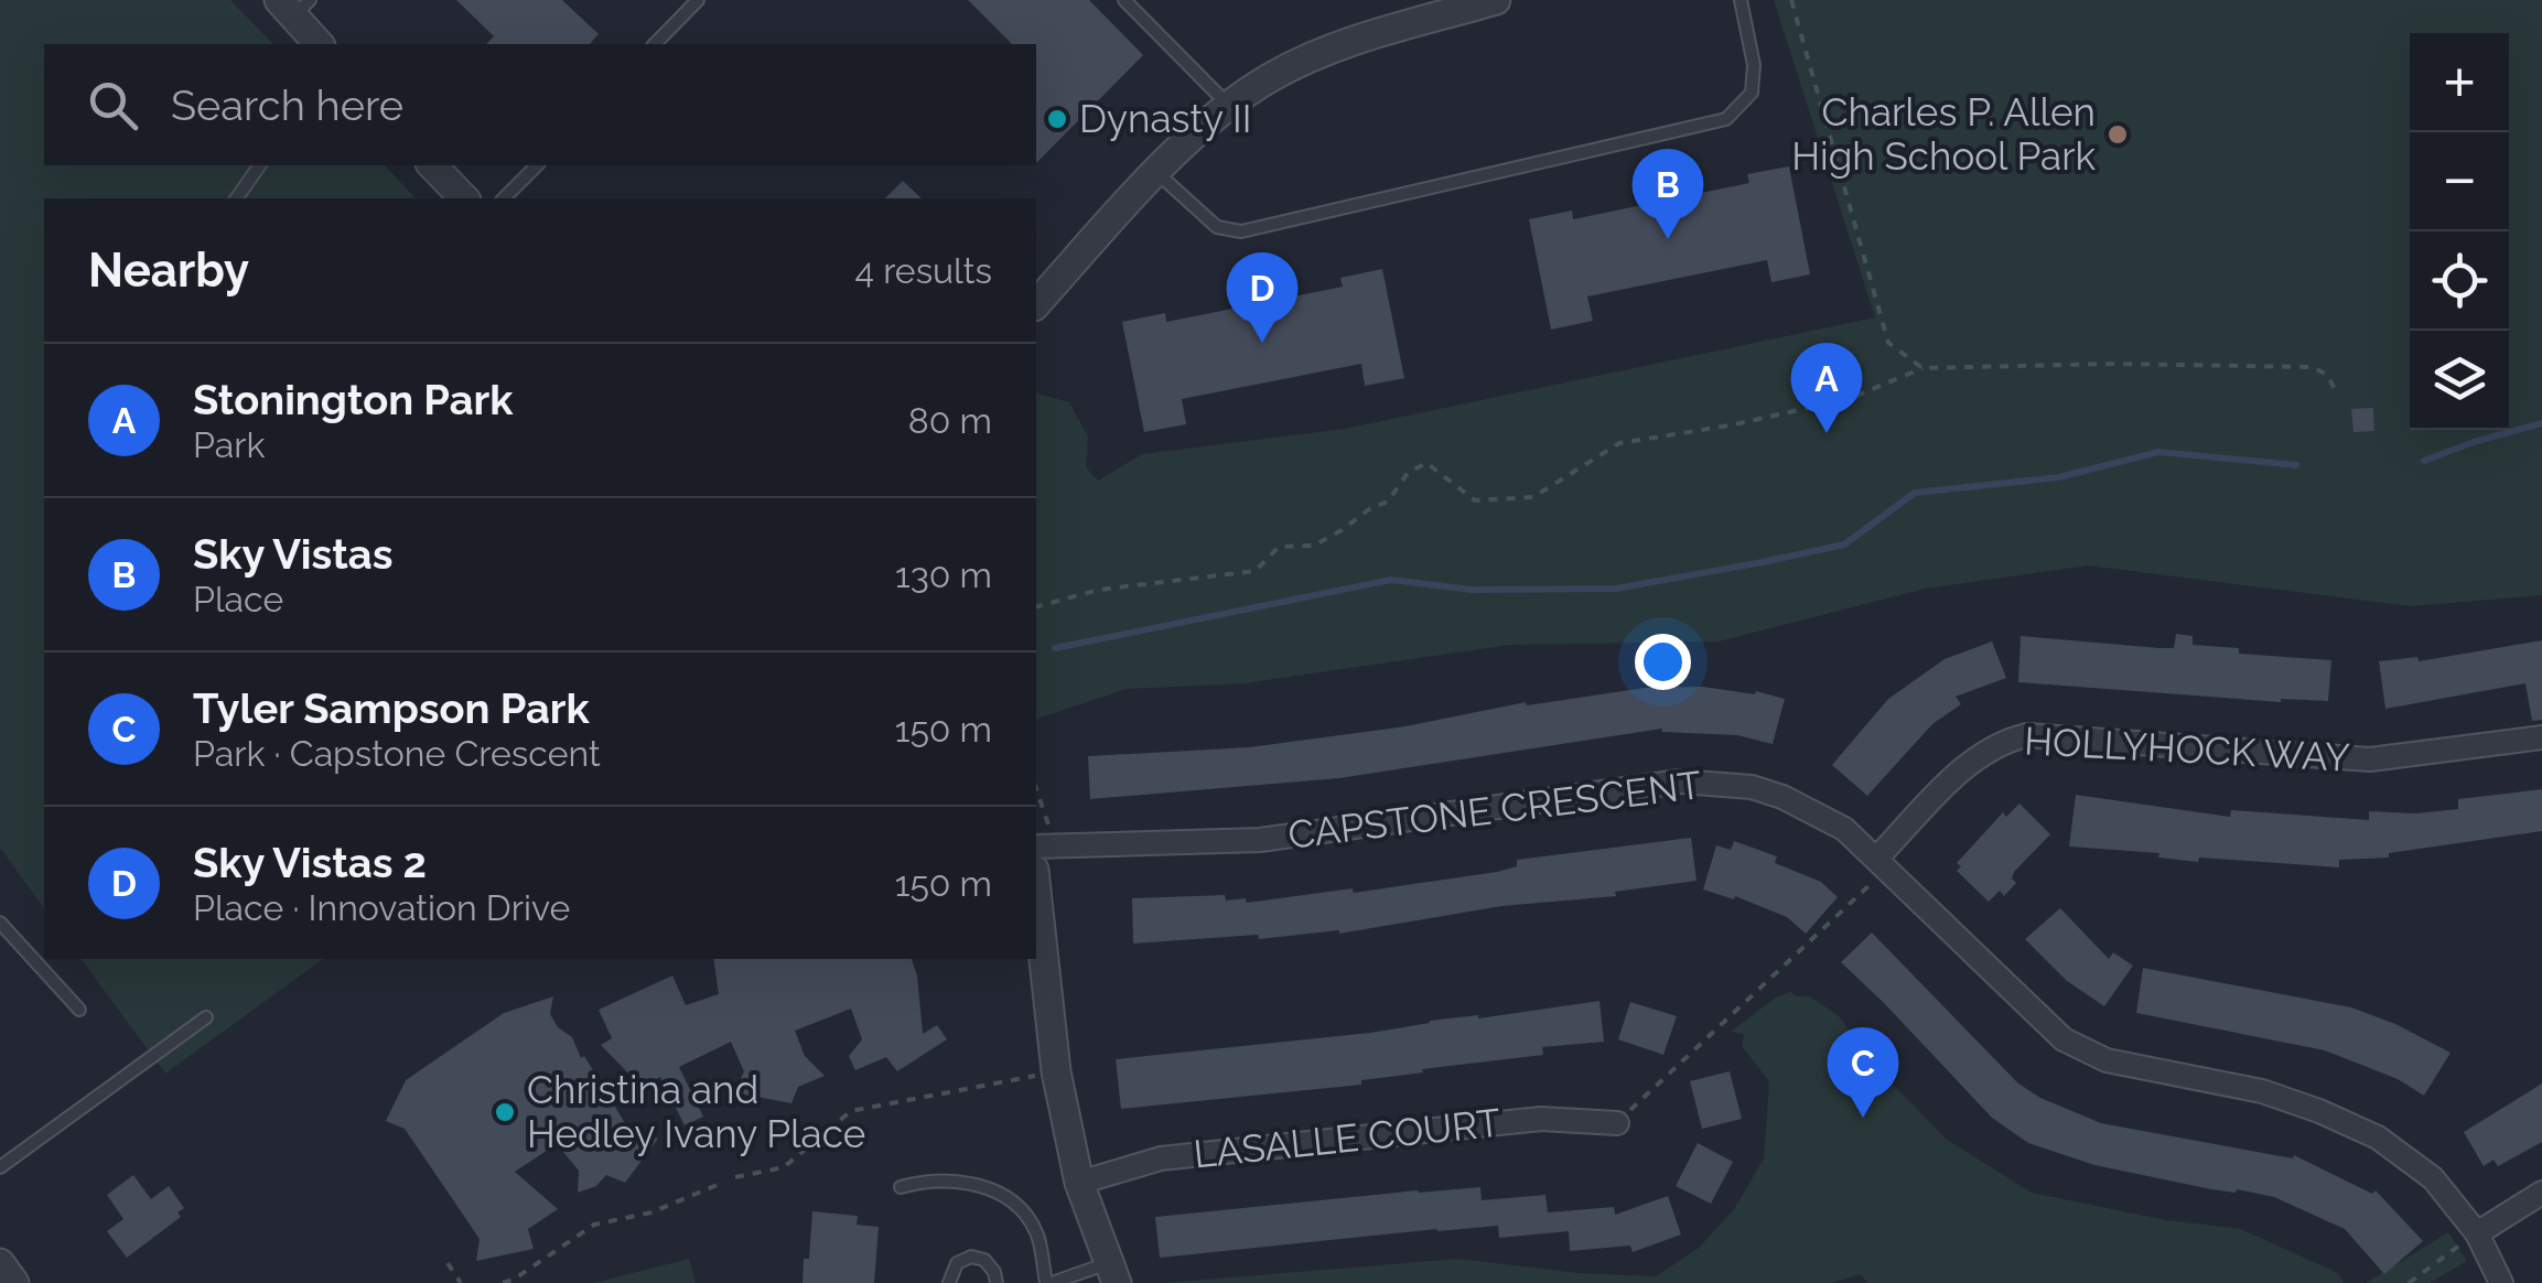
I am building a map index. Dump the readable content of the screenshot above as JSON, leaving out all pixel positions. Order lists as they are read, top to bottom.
{
  "streets": {
    "street": ["HOLLYHOCK WAY", "CAPSTONE CRESCENT", "LASALLE COURT"]
  },
  "crossings": [
    ["HOLLYHOCK WAY", "CAPSTONE CRESCENT"]
  ],
  "places": ["Dynasty II", "Charles P. Allen High School Park", "Christina and Hedley Ivany Place"],
  "page": {
    "map_buttons": ["+", "−"],
    "search": "Search here",
    "pins": [
      "B",
      "D",
      "A",
      "C"
    ],
    "heading": ["Nearby", "4 results"],
    "list": [
      {
        "mark": "A",
        "name": "Stonington Park",
        "note": "Park",
        "value": "80 m"
      },
      {
        "mark": "B",
        "name": "Sky Vistas",
        "note": "Place",
        "value": "130 m"
      },
      {
        "mark": "C",
        "name": "Tyler Sampson Park",
        "note": "Park · Capstone Crescent",
        "value": "150 m"
      },
      {
        "mark": "D",
        "name": "Sky Vistas 2",
        "note": "Place · Innovation Drive",
        "value": "150 m"
      }
    ]
  }
}
